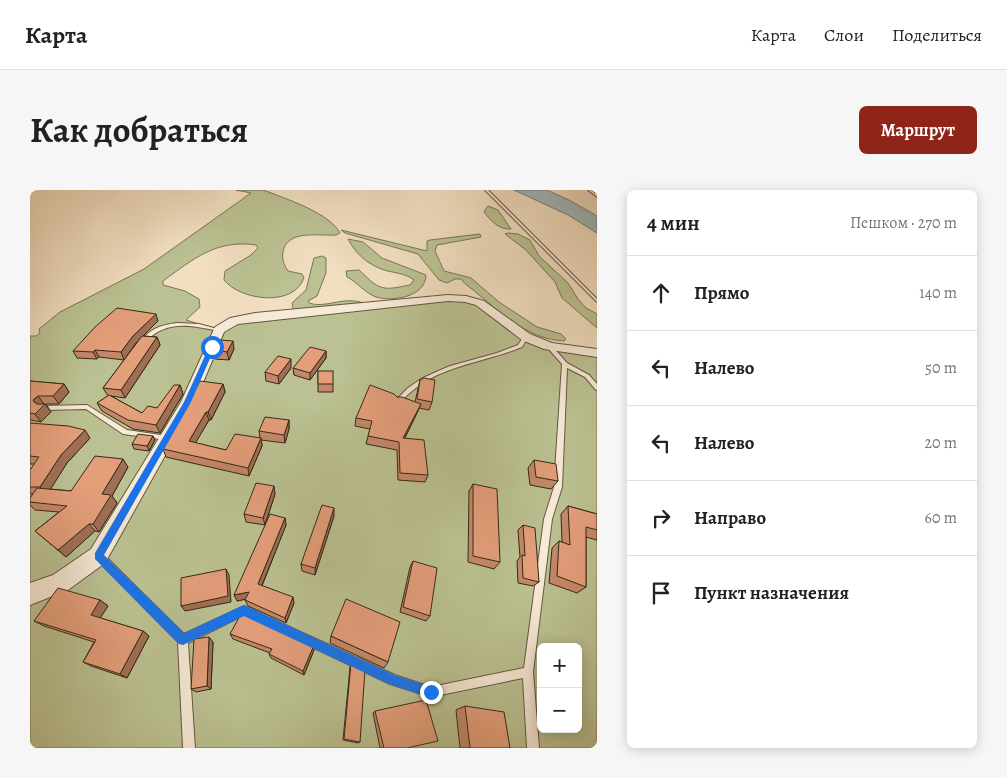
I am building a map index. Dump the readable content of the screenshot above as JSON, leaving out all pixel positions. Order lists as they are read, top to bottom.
{
  "page": {
    "header": "Карта",
    "nav": ["Карта", "Слои", "Поделиться"],
    "title": "Как добраться",
    "buttons": "Маршрут",
    "heading": ["4 мин", "Пешком · 270 m"],
    "list": [
      ["Прямо", "140 m"],
      ["Налево", "50 m"],
      ["Налево", "20 m"],
      ["Направо", "60 m"],
      "Пункт назначения"
    ],
    "map_buttons": ["+", "−"]
  }
}
